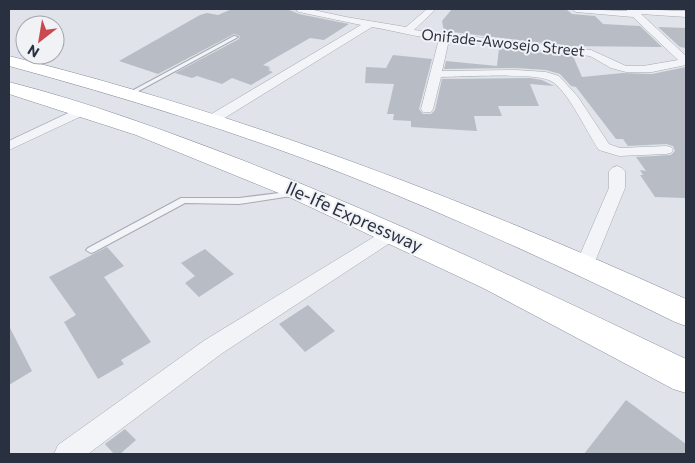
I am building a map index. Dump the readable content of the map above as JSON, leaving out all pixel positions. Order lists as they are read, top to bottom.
{
  "streets": {
    "highway": ["Ile-Ife Expressway"],
    "street": ["Onifade-Awosejo Street"]
  },
  "north": "bottom left"
}
